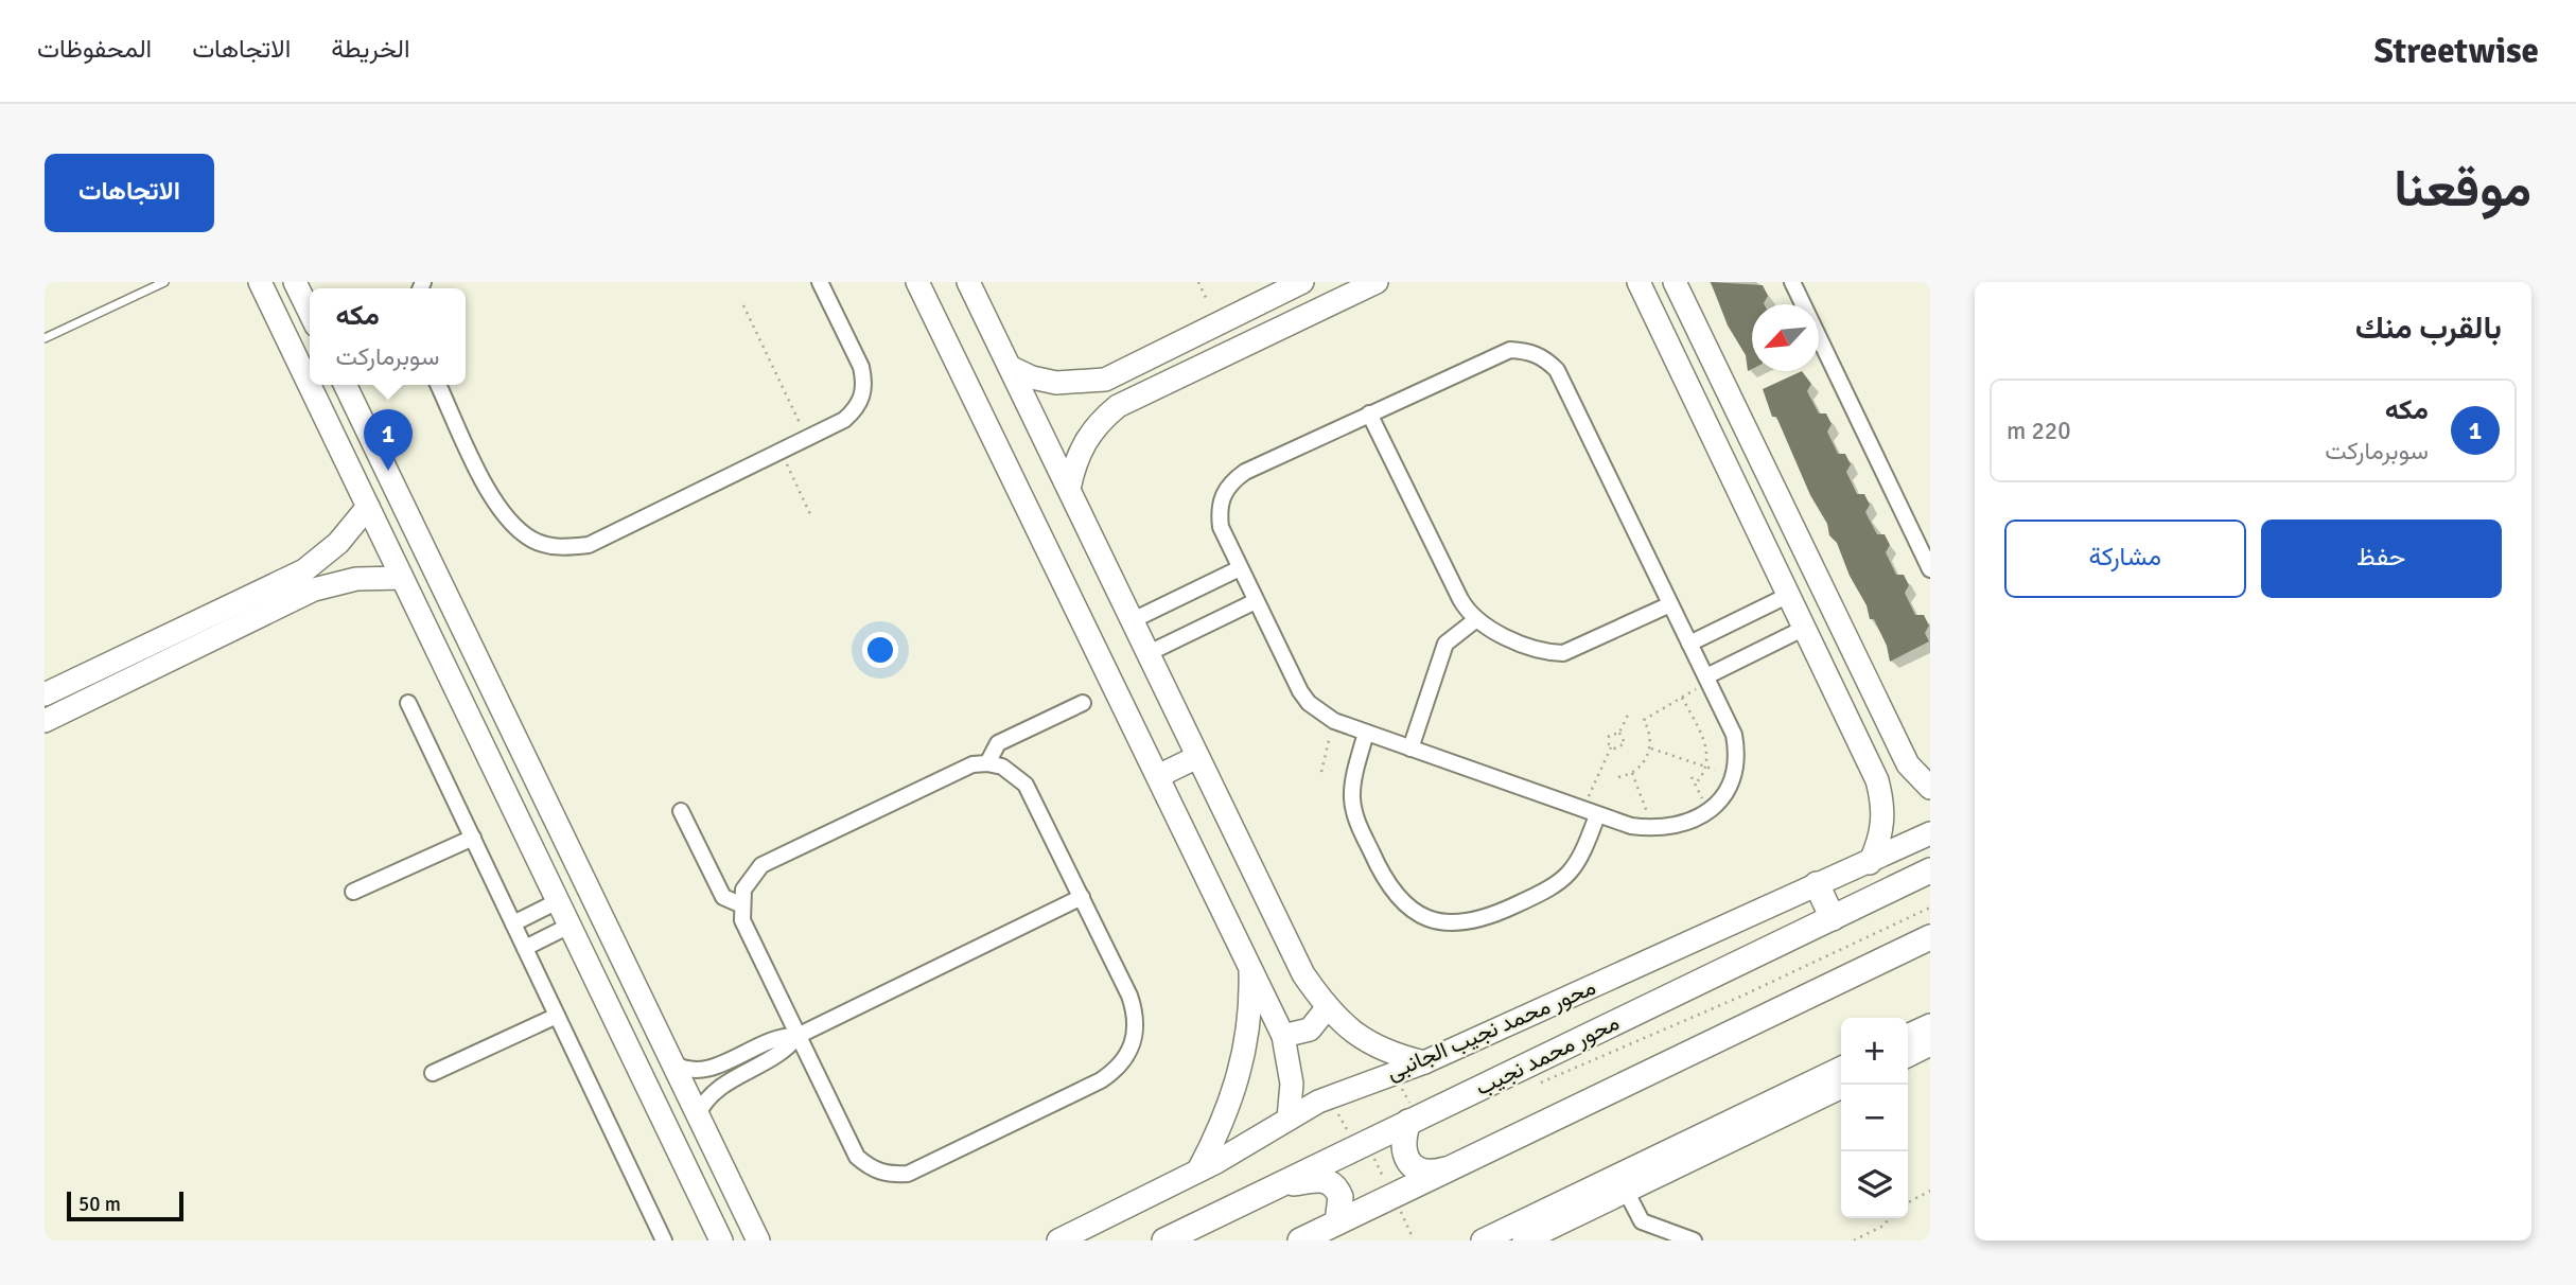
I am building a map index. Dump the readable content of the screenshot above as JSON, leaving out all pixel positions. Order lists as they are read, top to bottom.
{
  "streets": {
    "main road": ["محور محمد نجيب"],
    "street": ["محور محمد نجيب الجانبى"]
  },
  "scale_bar": "50 m",
  "north": "bottom left",
  "page": {
    "header": "Streetwise",
    "nav": ["الخريطة", "الاتجاهات", "المحفوظات"],
    "title": "موقعنا",
    "buttons": [
      "الاتجاهات",
      ["حفظ", "مشاركة"]
    ],
    "heading": "بالقرب منك",
    "popup": ["مكه", "سوبرماركت"],
    "list": [
      {
        "mark": "1",
        "name": "مكه",
        "note": "سوبرماركت",
        "value": "220 m"
      }
    ],
    "pins": "1",
    "map_buttons": ["+", "−"],
    "scale": "50 m"
  }
}
